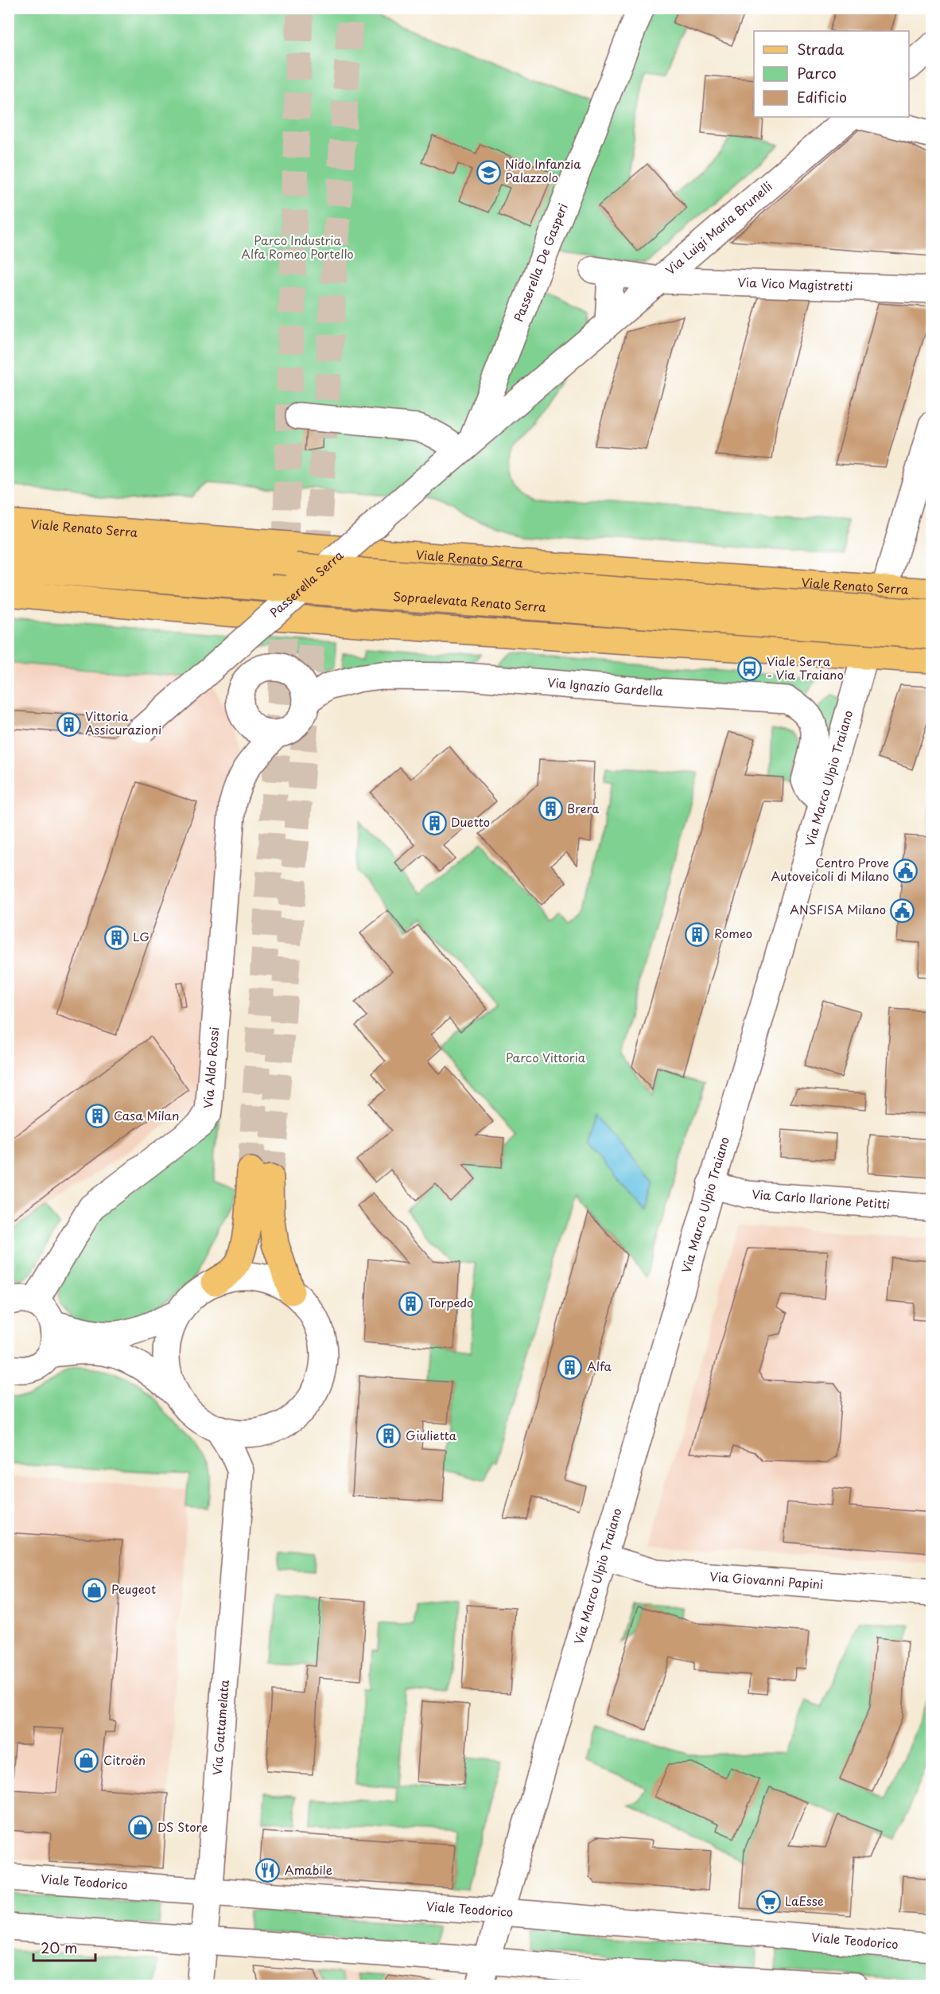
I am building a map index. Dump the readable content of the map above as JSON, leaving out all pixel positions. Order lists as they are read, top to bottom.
{
  "streets": {
    "main road": ["Viale Renato Serra", "Sopraelevata Renato Serra"],
    "street": [
      "Via Luigi Maria Brunelli",
      "Passerella De Gasperi",
      "Via Vico Magistretti",
      "Passerella Serra",
      "Via Ignazio Gardella",
      "Via Marco Ulpio Traiano",
      "Via Aldo Rossi",
      "Via Carlo Ilarione Petitti",
      "Via Giovanni Papini",
      "Via Gattamelata",
      "Viale Teodorico"
    ]
  },
  "crossings": [
    ["Via Luigi Maria Brunelli", "Passerella De Gasperi"],
    ["Via Luigi Maria Brunelli", "Via Vico Magistretti"],
    ["Via Luigi Maria Brunelli", "Passerella Serra"],
    ["Passerella De Gasperi", "Passerella Serra"],
    ["Viale Renato Serra", "Via Marco Ulpio Traiano"],
    ["Via Ignazio Gardella", "Via Marco Ulpio Traiano"],
    ["Via Ignazio Gardella", "Via Aldo Rossi"],
    ["Via Marco Ulpio Traiano", "Via Carlo Ilarione Petitti"],
    ["Via Marco Ulpio Traiano", "Via Giovanni Papini"],
    ["Via Marco Ulpio Traiano", "Viale Teodorico"],
    ["Via Gattamelata", "Viale Teodorico"]
  ],
  "parks": ["Parco Industria Alfa Romeo Portello", "Parco Vittoria"],
  "places": {
    "school or university": ["Nido Infanzia Palazzolo"],
    "bus stop": ["Viale Serra - Via Traiano"],
    "building": [
      "Vittoria Assicurazioni",
      "Brera",
      "Duetto",
      "Romeo",
      "LG",
      "Casa Milan",
      "Torpedo",
      "Alfa",
      "Giulietta"
    ],
    "public building": ["Centro Prove Autoveicoli di Milano", "ANSFISA Milano"],
    "shop": ["Peugeot", "Citroën", "DS Store"],
    "restaurant": ["Amabile"],
    "supermarket": ["LaEsse"]
  },
  "legend": ["Strada", "Parco", "Edificio"],
  "scale_bar": "20 m"
}
